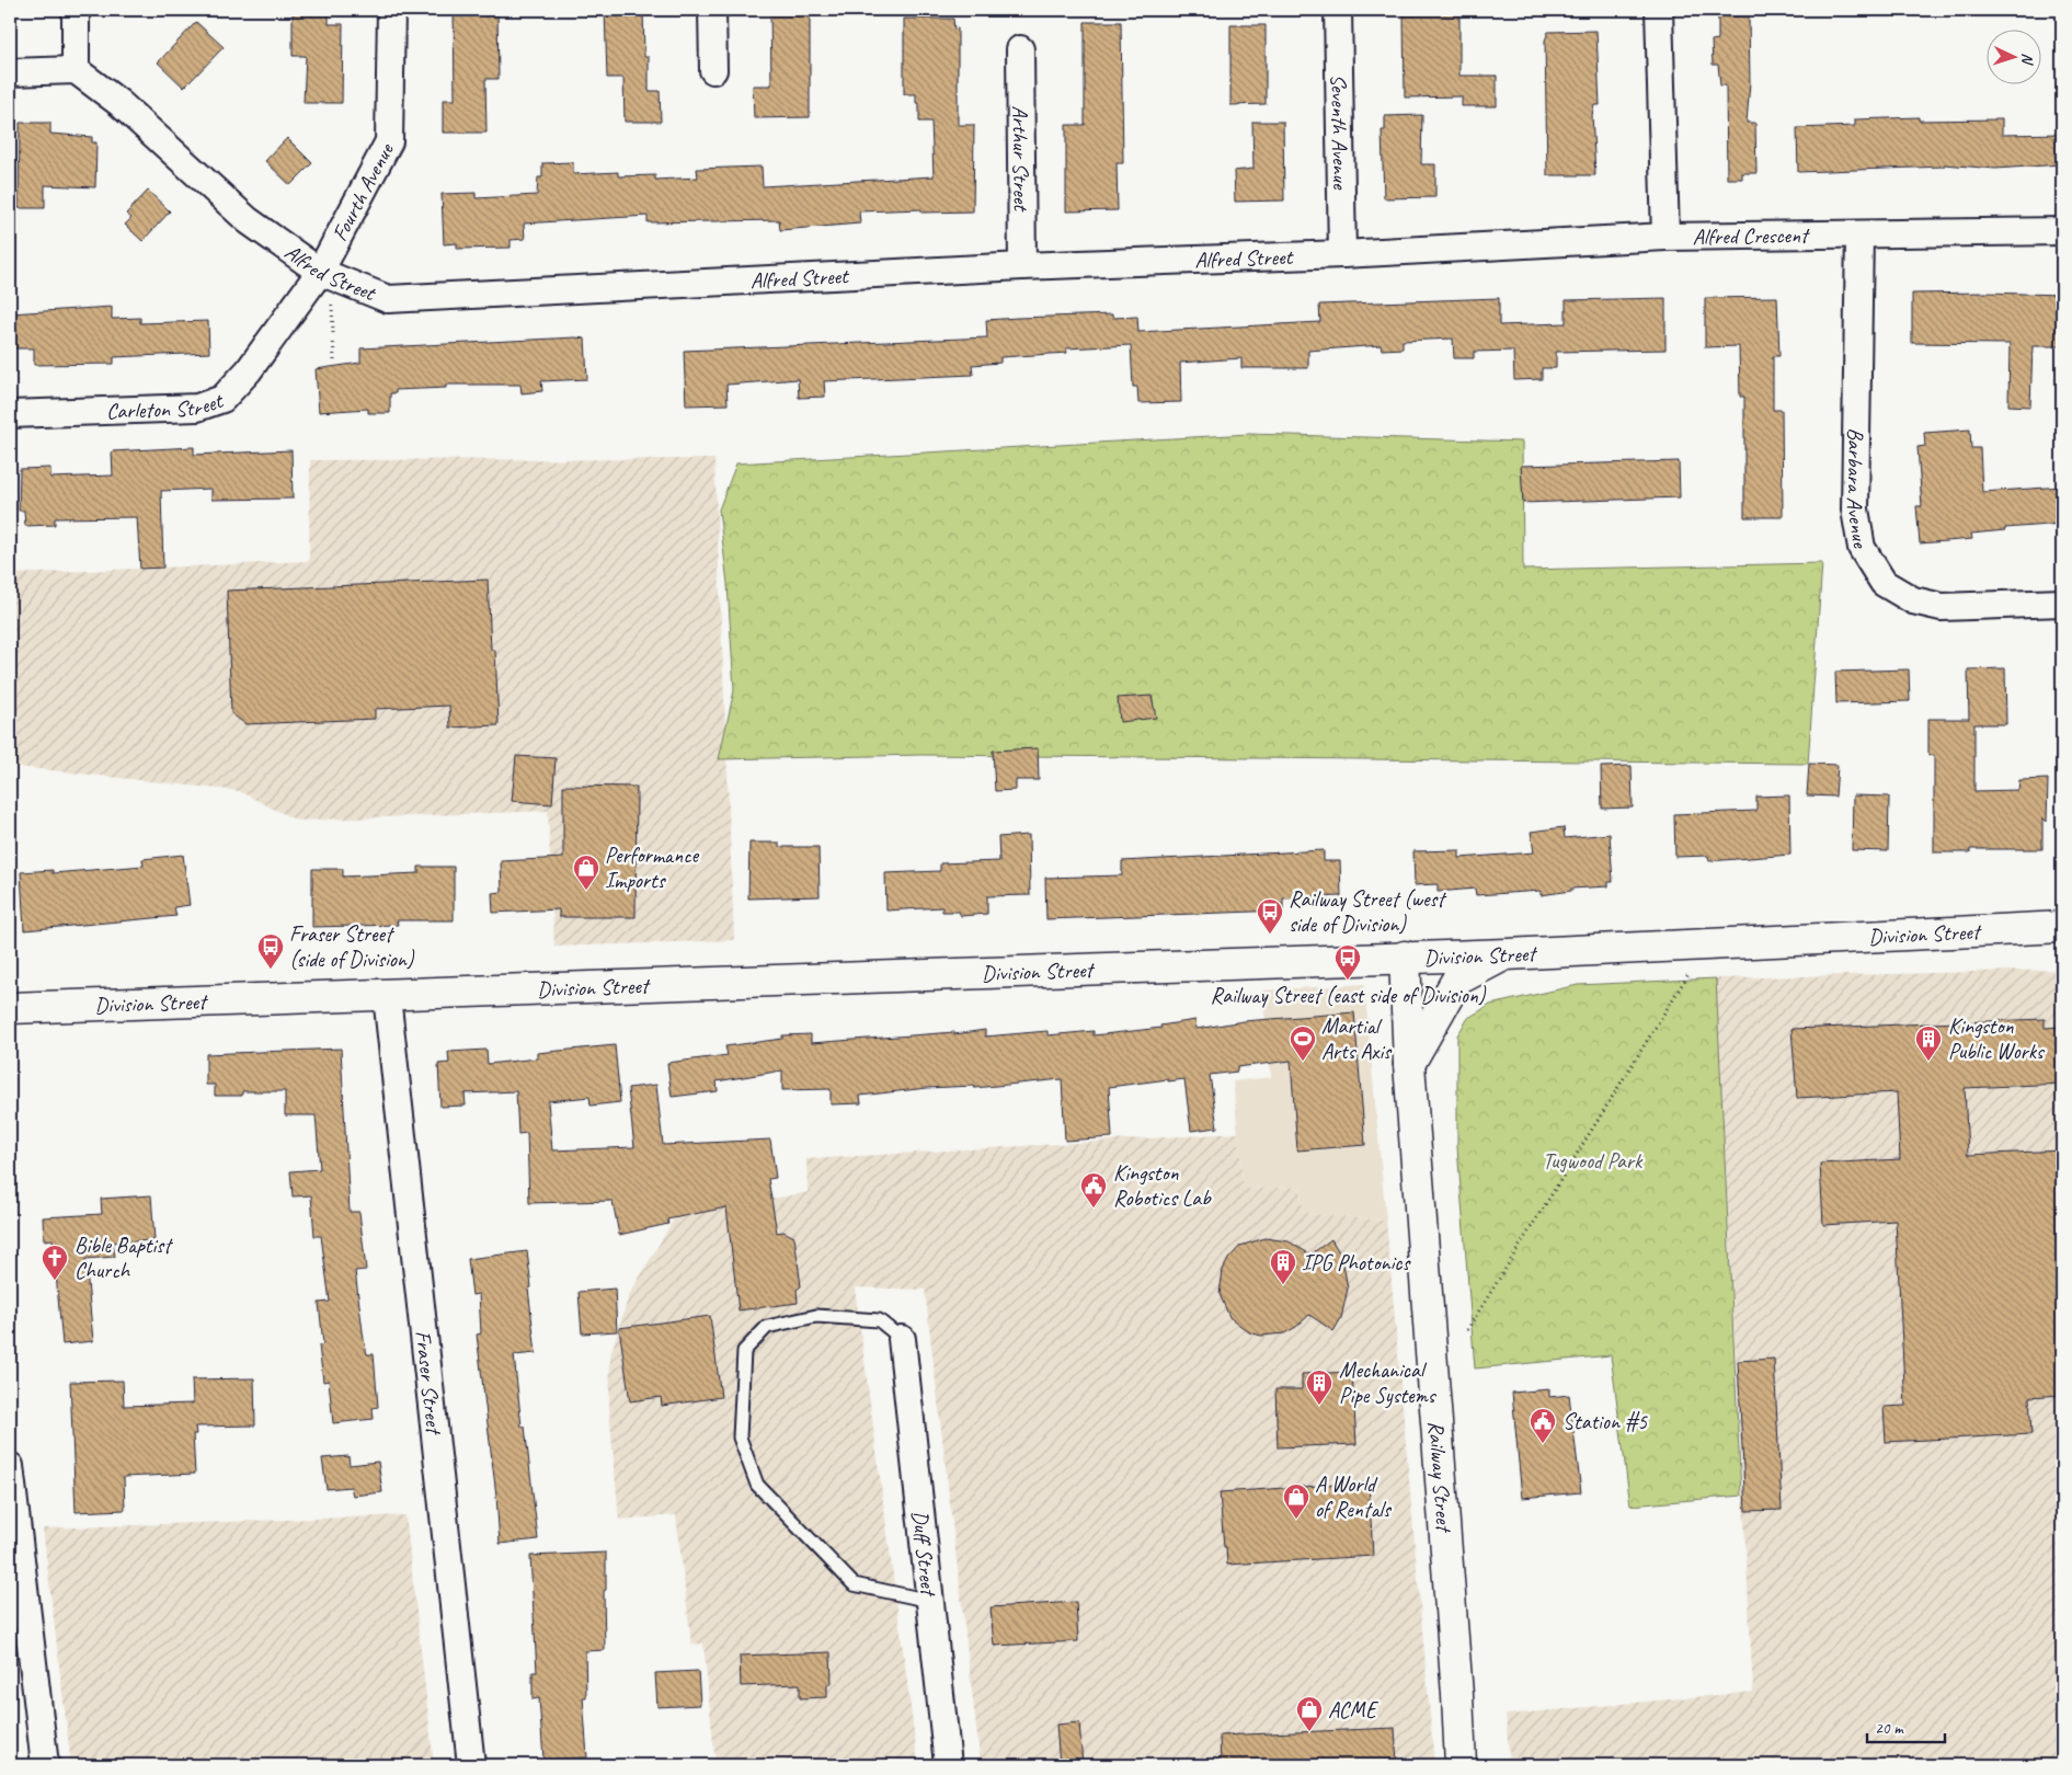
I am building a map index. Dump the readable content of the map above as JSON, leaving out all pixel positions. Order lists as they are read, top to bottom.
{
  "streets": {
    "main road": ["Division Street", "Railway Street"],
    "street": [
      "Seventh Avenue",
      "Arthur Street",
      "Fourth Avenue",
      "Alfred Crescent",
      "Alfred Street",
      "Carleton Street",
      "Barbara Avenue",
      "Fraser Street",
      "Duff Street"
    ]
  },
  "crossings": [
    ["Seventh Avenue", "Alfred Street"],
    ["Arthur Street", "Alfred Street"],
    ["Fourth Avenue", "Alfred Street"],
    ["Fourth Avenue", "Carleton Street"],
    ["Alfred Crescent", "Alfred Street"],
    ["Alfred Crescent", "Barbara Avenue"],
    ["Alfred Street", "Carleton Street"],
    ["Division Street", "Fraser Street"],
    ["Division Street", "Railway Street"]
  ],
  "parks": ["Tugwood Park"],
  "places": {
    "shop": ["Performance Imports", "A World of Rentals", "ACME"],
    "bus stop": ["Railway Street (west side of Division)", "Fraser Street (side of Division)", "Railway Street (east side of Division)"],
    "sports": ["Martial Arts Axis"],
    "building": ["Kingston Public Works", "IPG Photonics", "Mechanical Pipe Systems"],
    "public building": ["Kingston Robotics Lab", "Station #5"],
    "church": ["Bible Baptist Church"]
  },
  "scale_bar": "20 m",
  "north": "right"
}
